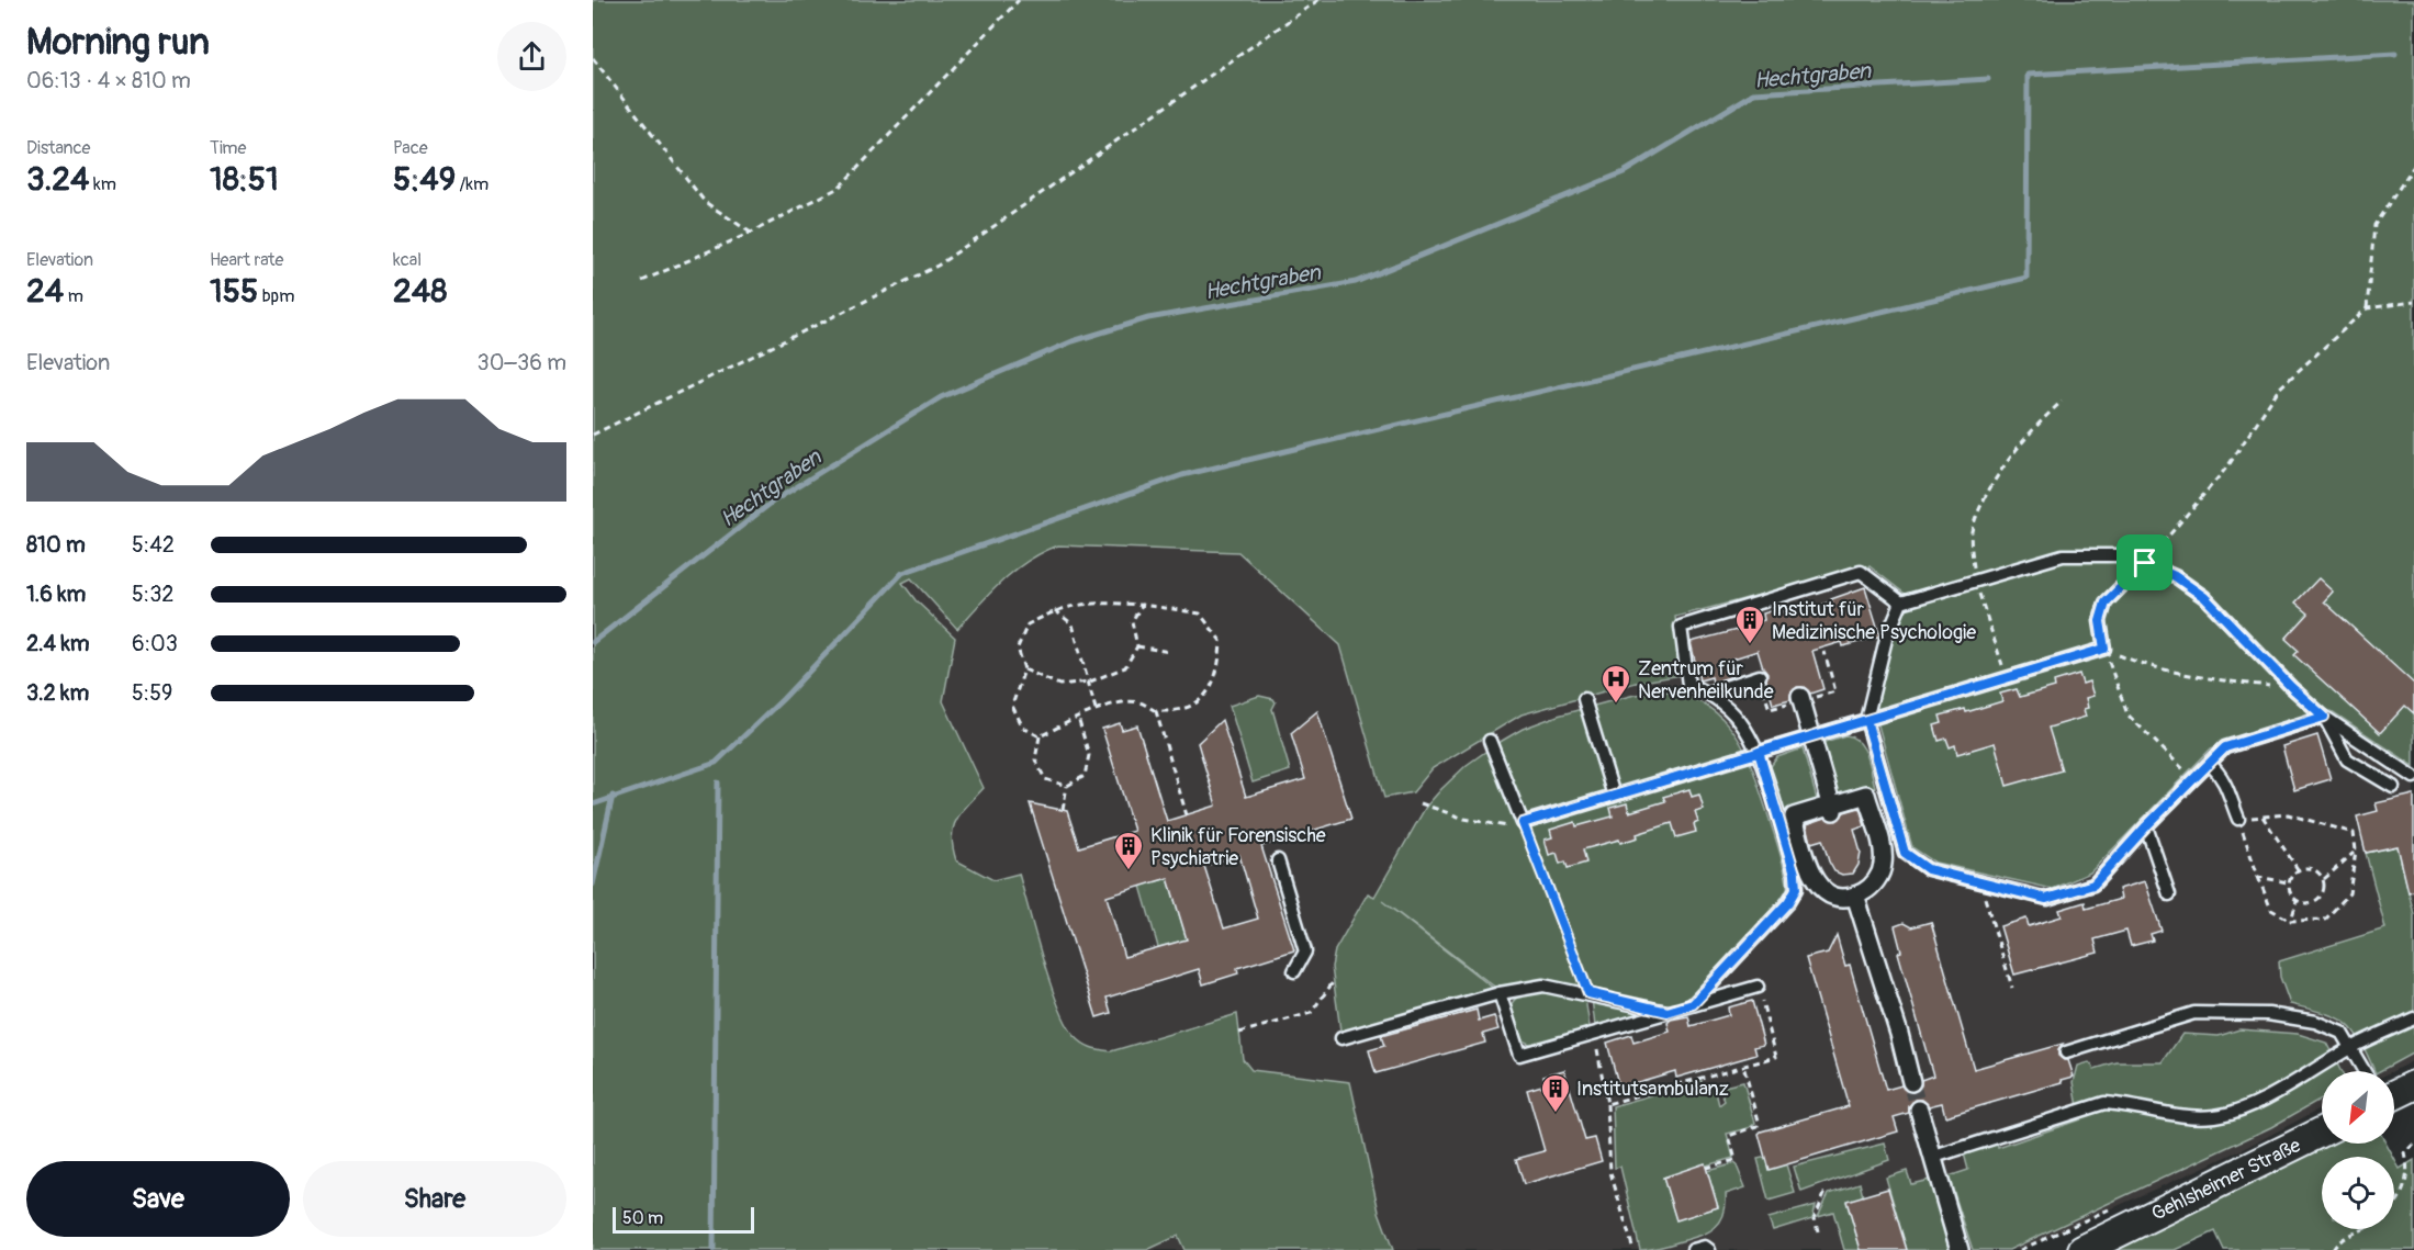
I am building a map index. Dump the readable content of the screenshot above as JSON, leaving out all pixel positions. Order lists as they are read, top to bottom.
{
  "streets": {
    "street": ["Gehlsheimer Straße"]
  },
  "water": ["Hechtgraben"],
  "places": {
    "building": ["Institut für Medizinische Psychologie", "Klinik für Forensische Psychiatrie", "Institutsambulanz"],
    "hospital": ["Zentrum für Nervenheilkunde"]
  },
  "scale_bar": "50 m",
  "north": "bottom left",
  "page": {
    "heading": ["Morning run", "06:13 · 4 × 810 m"],
    "stats": [
      ["Distance", "3.24 km"],
      ["Time", "18:51"],
      ["Pace", "5:49 /km"],
      ["Elevation", "24 m"],
      ["Heart rate", "155 bpm"],
      ["kcal", "248"]
    ],
    "chart": ["Elevation", "30–36 m"],
    "list": [
      {
        "name": "810 m",
        "note": "5:42"
      },
      {
        "name": "1.6 km",
        "note": "5:32"
      },
      {
        "name": "2.4 km",
        "note": "6:03"
      },
      {
        "name": "3.2 km",
        "note": "5:59"
      }
    ],
    "buttons": ["Save", "Share"],
    "scale": "50 m"
  }
}
